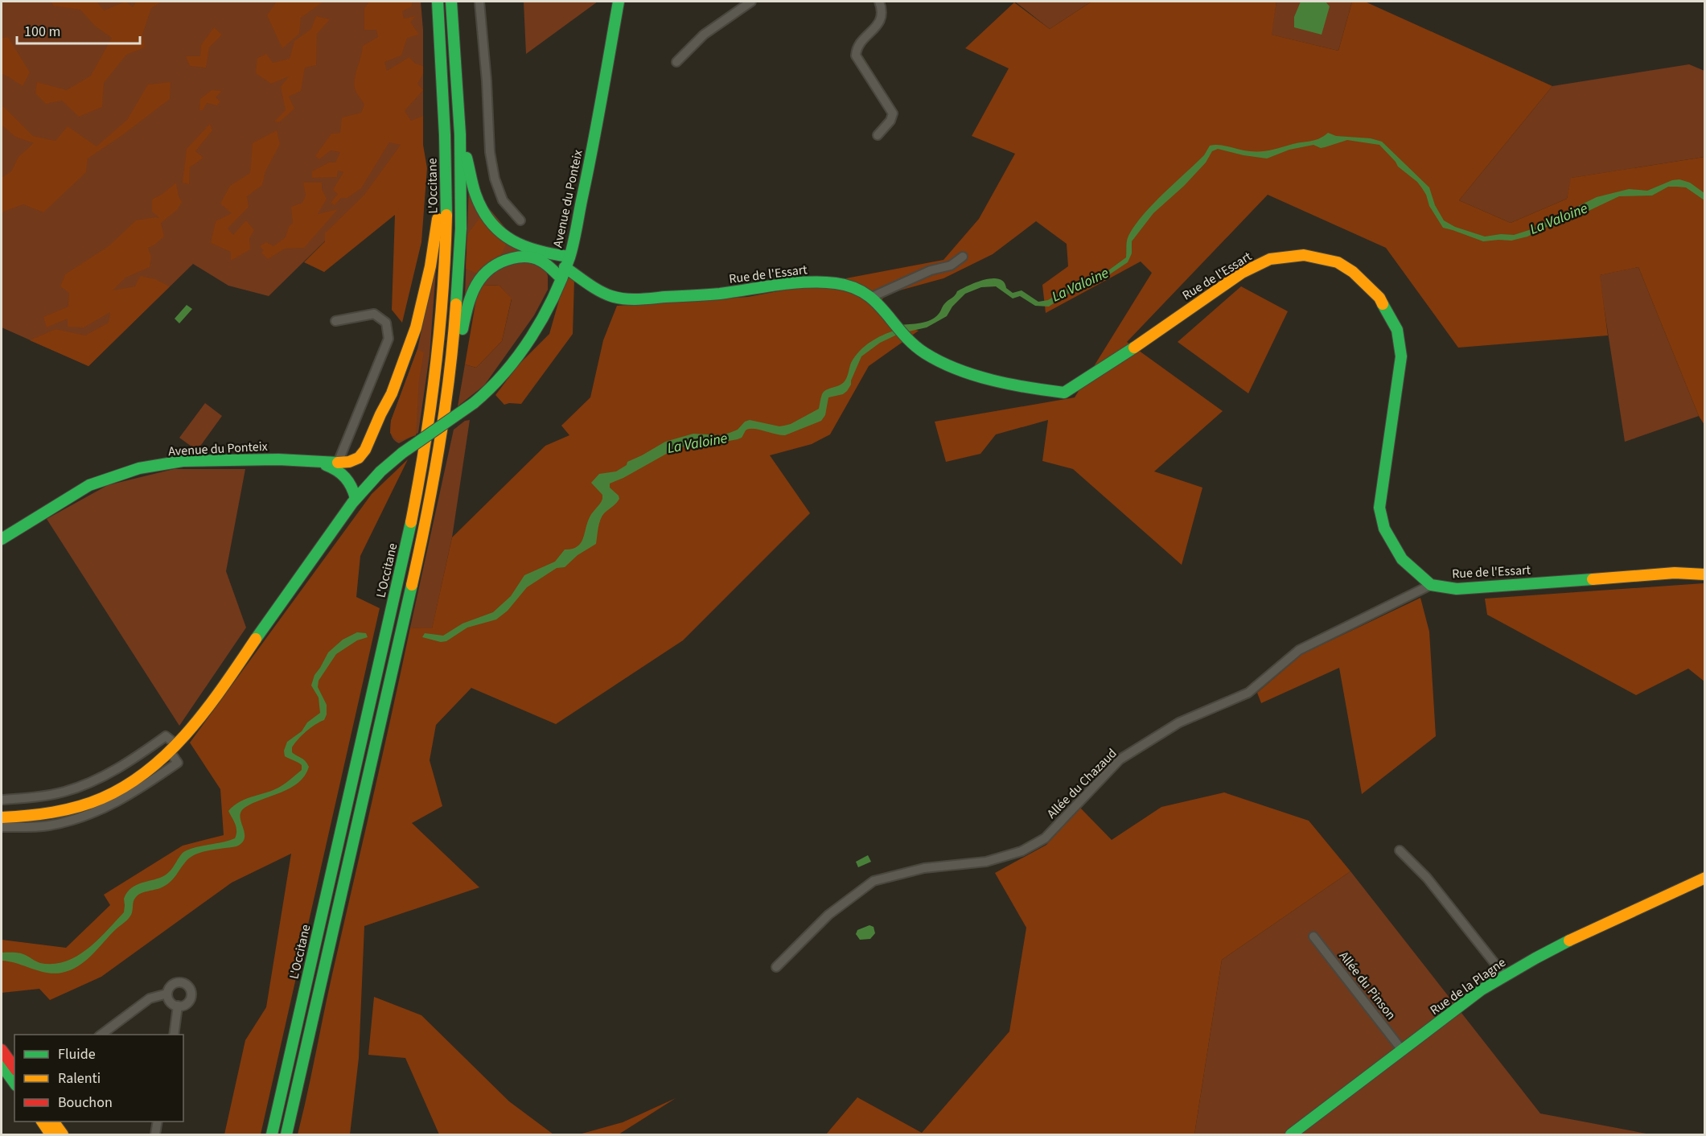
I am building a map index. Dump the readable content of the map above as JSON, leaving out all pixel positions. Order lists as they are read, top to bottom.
{
  "streets": {
    "main road": [
      "L'Occitane",
      "Avenue du Ponteix",
      "Rue de l'Essart",
      "Rue de la Plagne"
    ],
    "street": ["Allée du Chazaud", "Allée du Pinson"]
  },
  "crossings": [
    ["L'Occitane", "Rue de l'Essart"],
    ["Avenue du Ponteix", "Rue de l'Essart"],
    ["Rue de l'Essart", "Allée du Chazaud"],
    ["Allée du Pinson", "Rue de la Plagne"]
  ],
  "water": ["La Valoine"],
  "legend": ["Fluide", "Ralenti", "Bouchon"],
  "scale_bar": "100 m"
}
